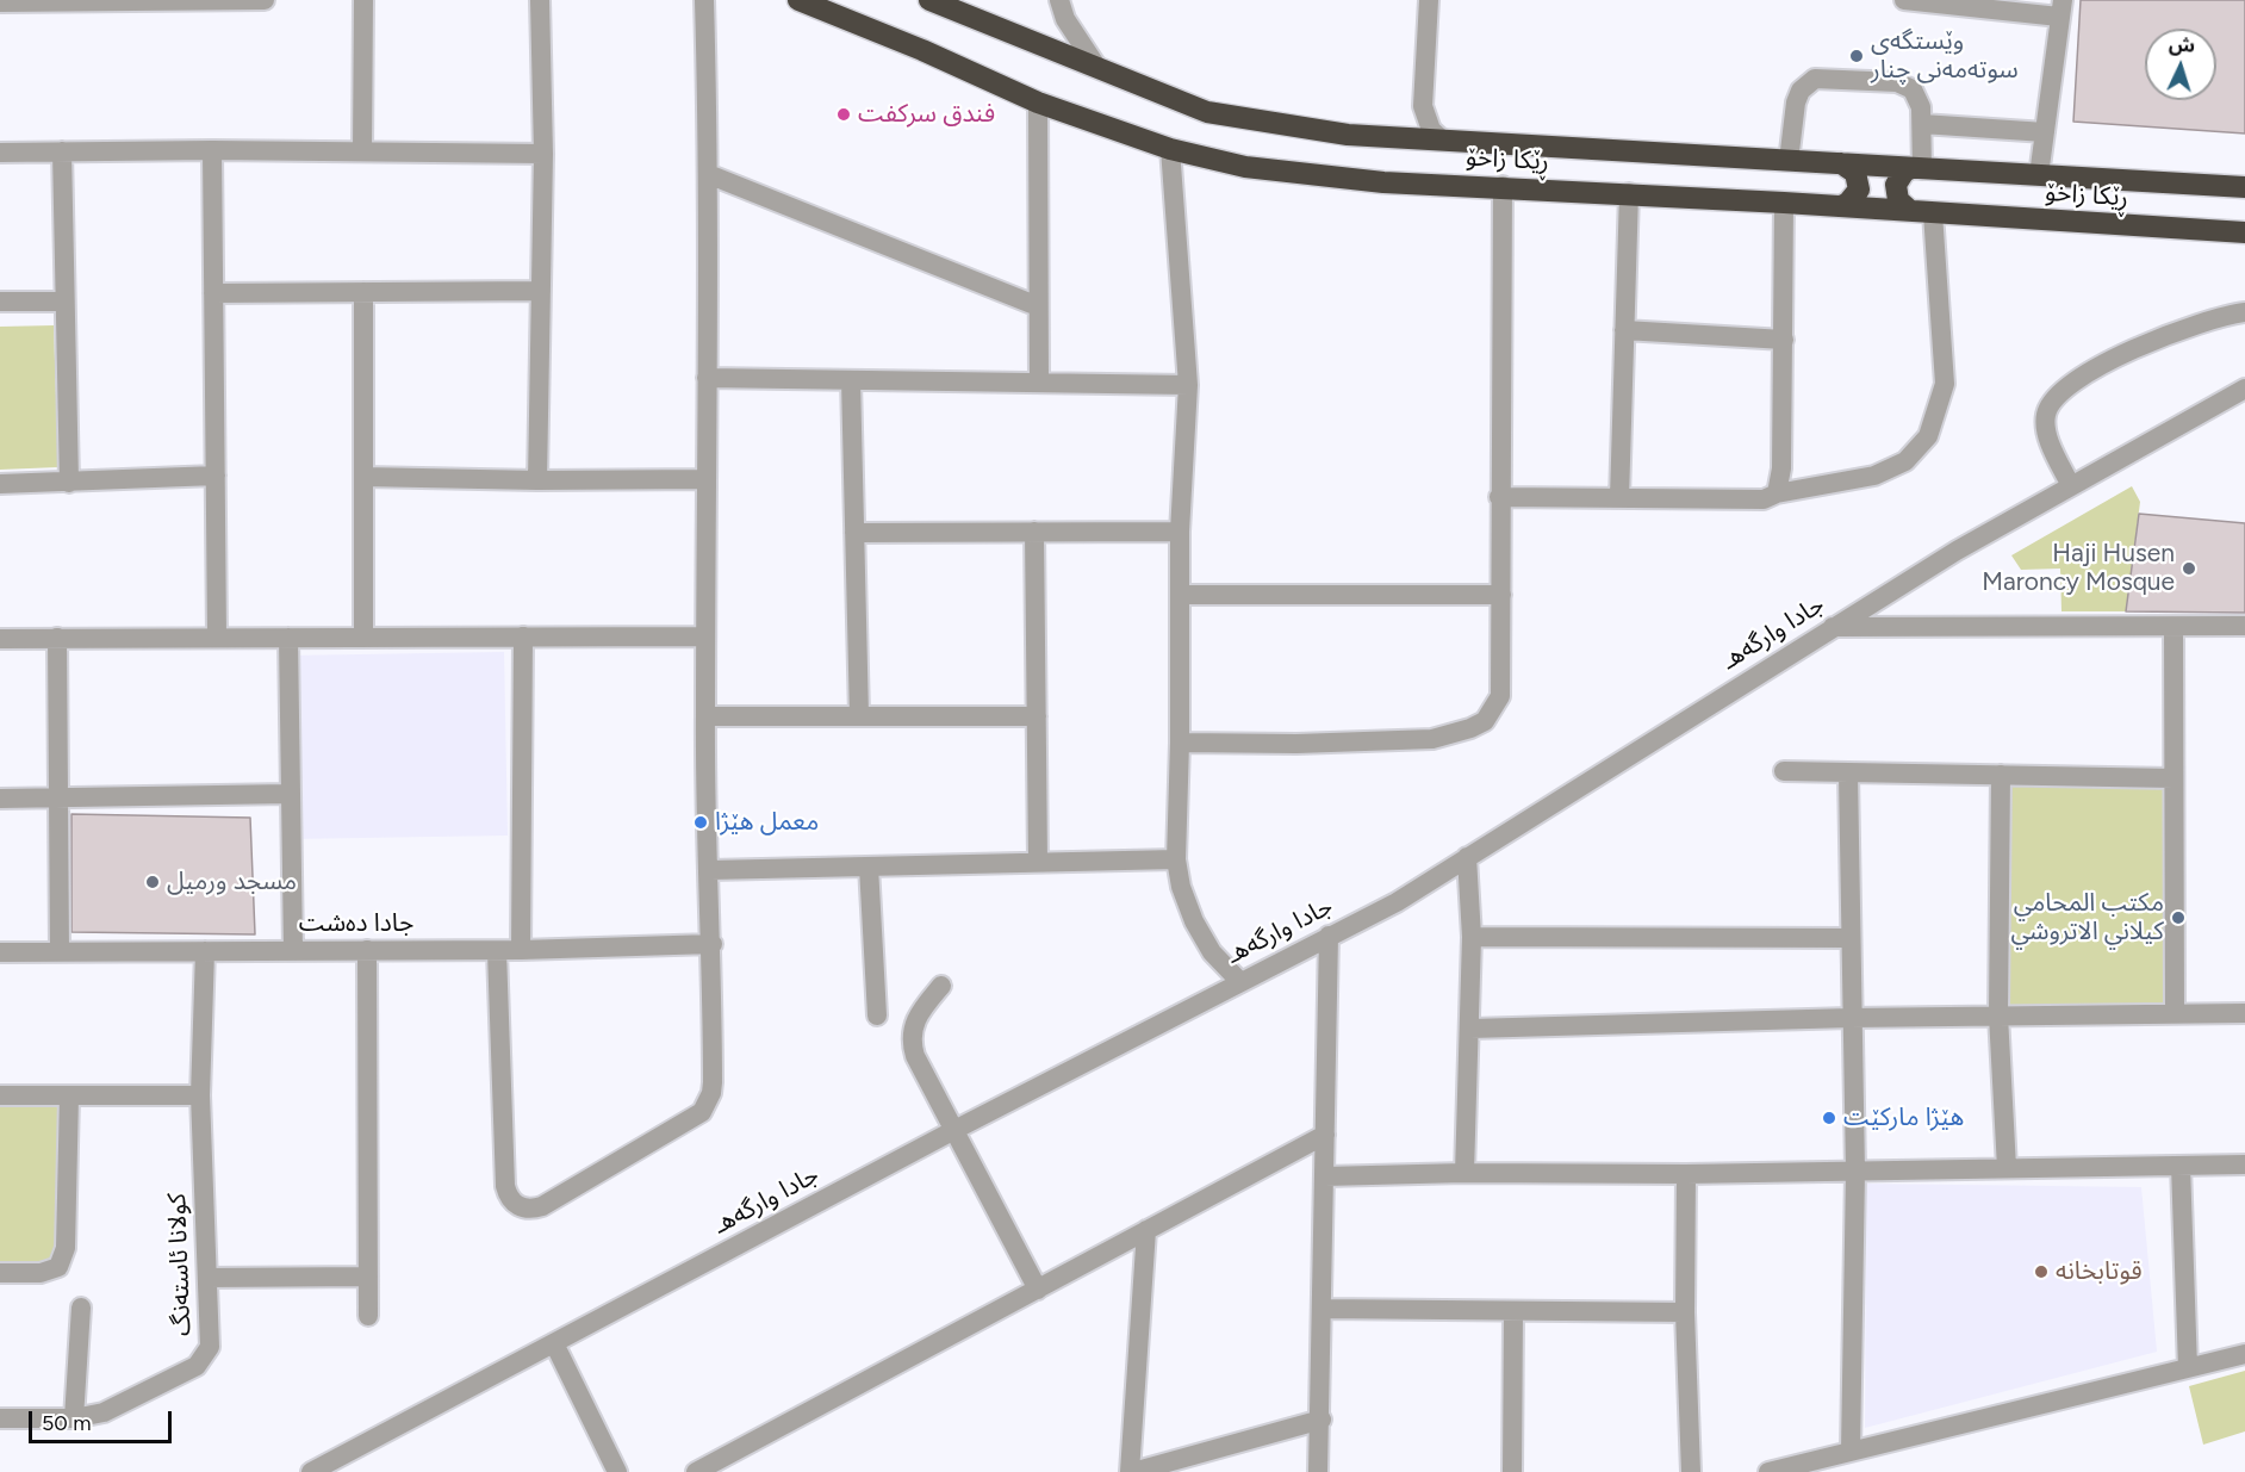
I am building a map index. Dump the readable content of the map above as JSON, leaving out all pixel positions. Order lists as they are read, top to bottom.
{
  "streets": {
    "highway": ["ڕێکا زاخۆ"],
    "street": ["جادا وارگه‌هـ", "جادا دەشت", "کولانا ئاستەنگ"]
  },
  "crossings": [
    ["جادا دەشت", "کولانا ئاستەنگ"]
  ],
  "places": [
    "وێستگەی سوتەمەنی چنار",
    "فندق سركفت",
    "Haji Husen Maroncy Mosque",
    "معمل ھێژا",
    "مسجد ورميل",
    "مكتب المحامي كيلاني الاتروشي",
    "هێژا ماركێت",
    "قوتابخانه"
  ],
  "scale_bar": "50 m",
  "north": "top"
}
